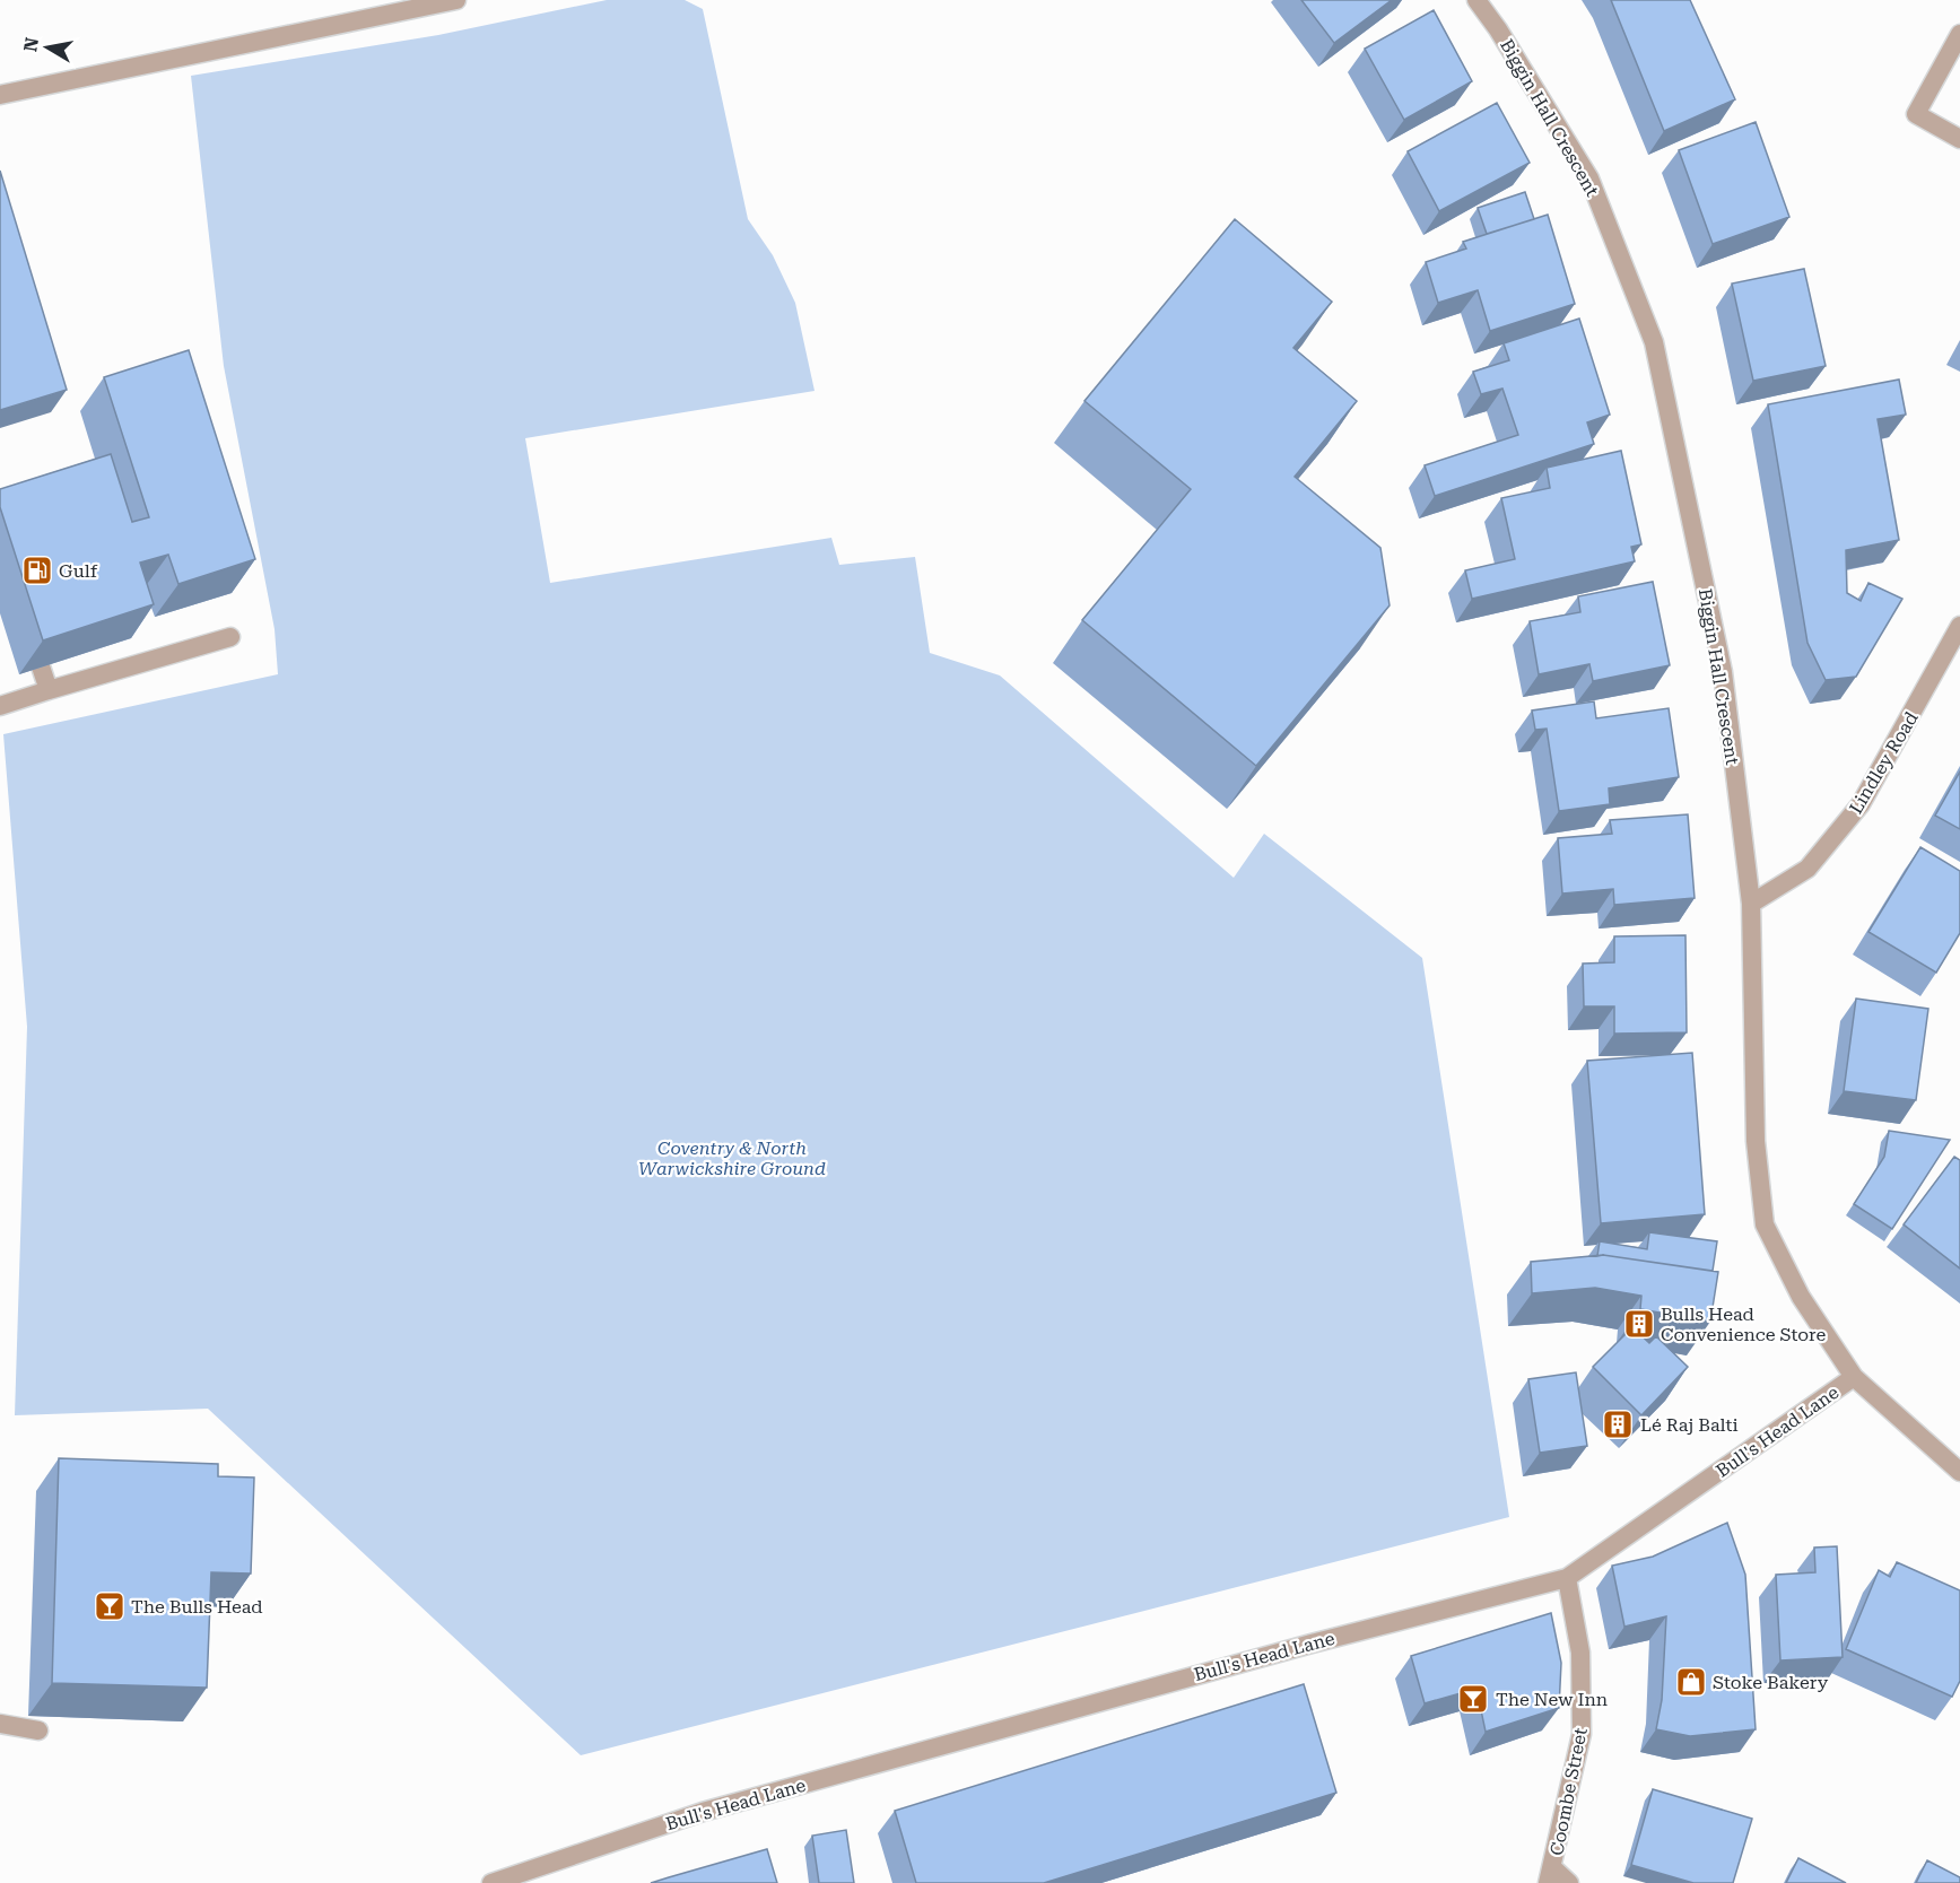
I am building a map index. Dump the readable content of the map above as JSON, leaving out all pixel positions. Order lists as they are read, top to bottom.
{
  "streets": {
    "street": [
      "Biggin Hall Crescent",
      "Lindley Road",
      "Bull's Head Lane",
      "Coombe Street"
    ]
  },
  "crossings": [
    ["Biggin Hall Crescent", "Lindley Road"],
    ["Biggin Hall Crescent", "Bull's Head Lane"],
    ["Bull's Head Lane", "Coombe Street"]
  ],
  "parks": ["Coventry & North Warwickshire Ground"],
  "places": {
    "fuel station": ["Gulf"],
    "building": ["Bulls Head Convenience Store", "Lé Raj Balti"],
    "bar": ["The Bulls Head", "The New Inn"],
    "shop": ["Stoke Bakery"]
  },
  "north": "left"
}
